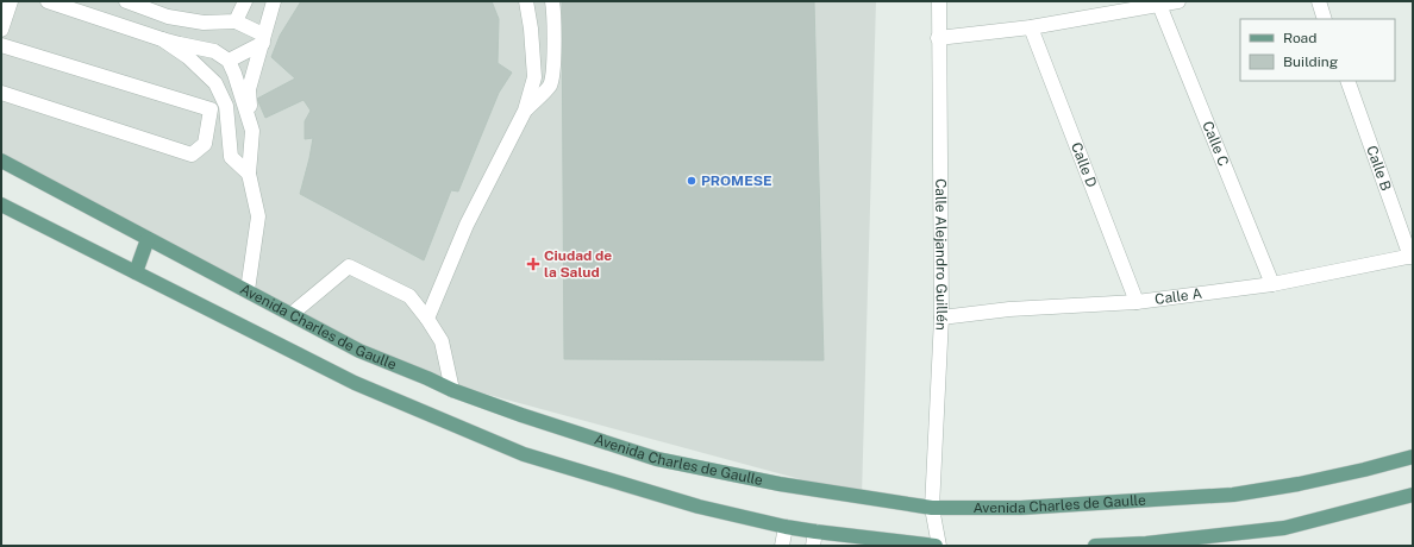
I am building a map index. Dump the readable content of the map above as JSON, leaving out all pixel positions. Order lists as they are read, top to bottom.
{
  "streets": {
    "main road": ["Avenida Charles de Gaulle"],
    "street": [
      "Calle C",
      "Calle D",
      "Calle B",
      "Calle Alejandro Guillén",
      "Calle A"
    ]
  },
  "crossings": [
    ["Calle C", "Calle A"],
    ["Calle D", "Calle A"],
    ["Calle B", "Calle A"],
    ["Calle Alejandro Guillén", "Calle A"],
    ["Calle Alejandro Guillén", "Avenida Charles de Gaulle"]
  ],
  "places": {
    "other": ["PROMESE"],
    "health": ["Ciudad de la Salud"]
  },
  "legend": ["Road", "Building"]
}
